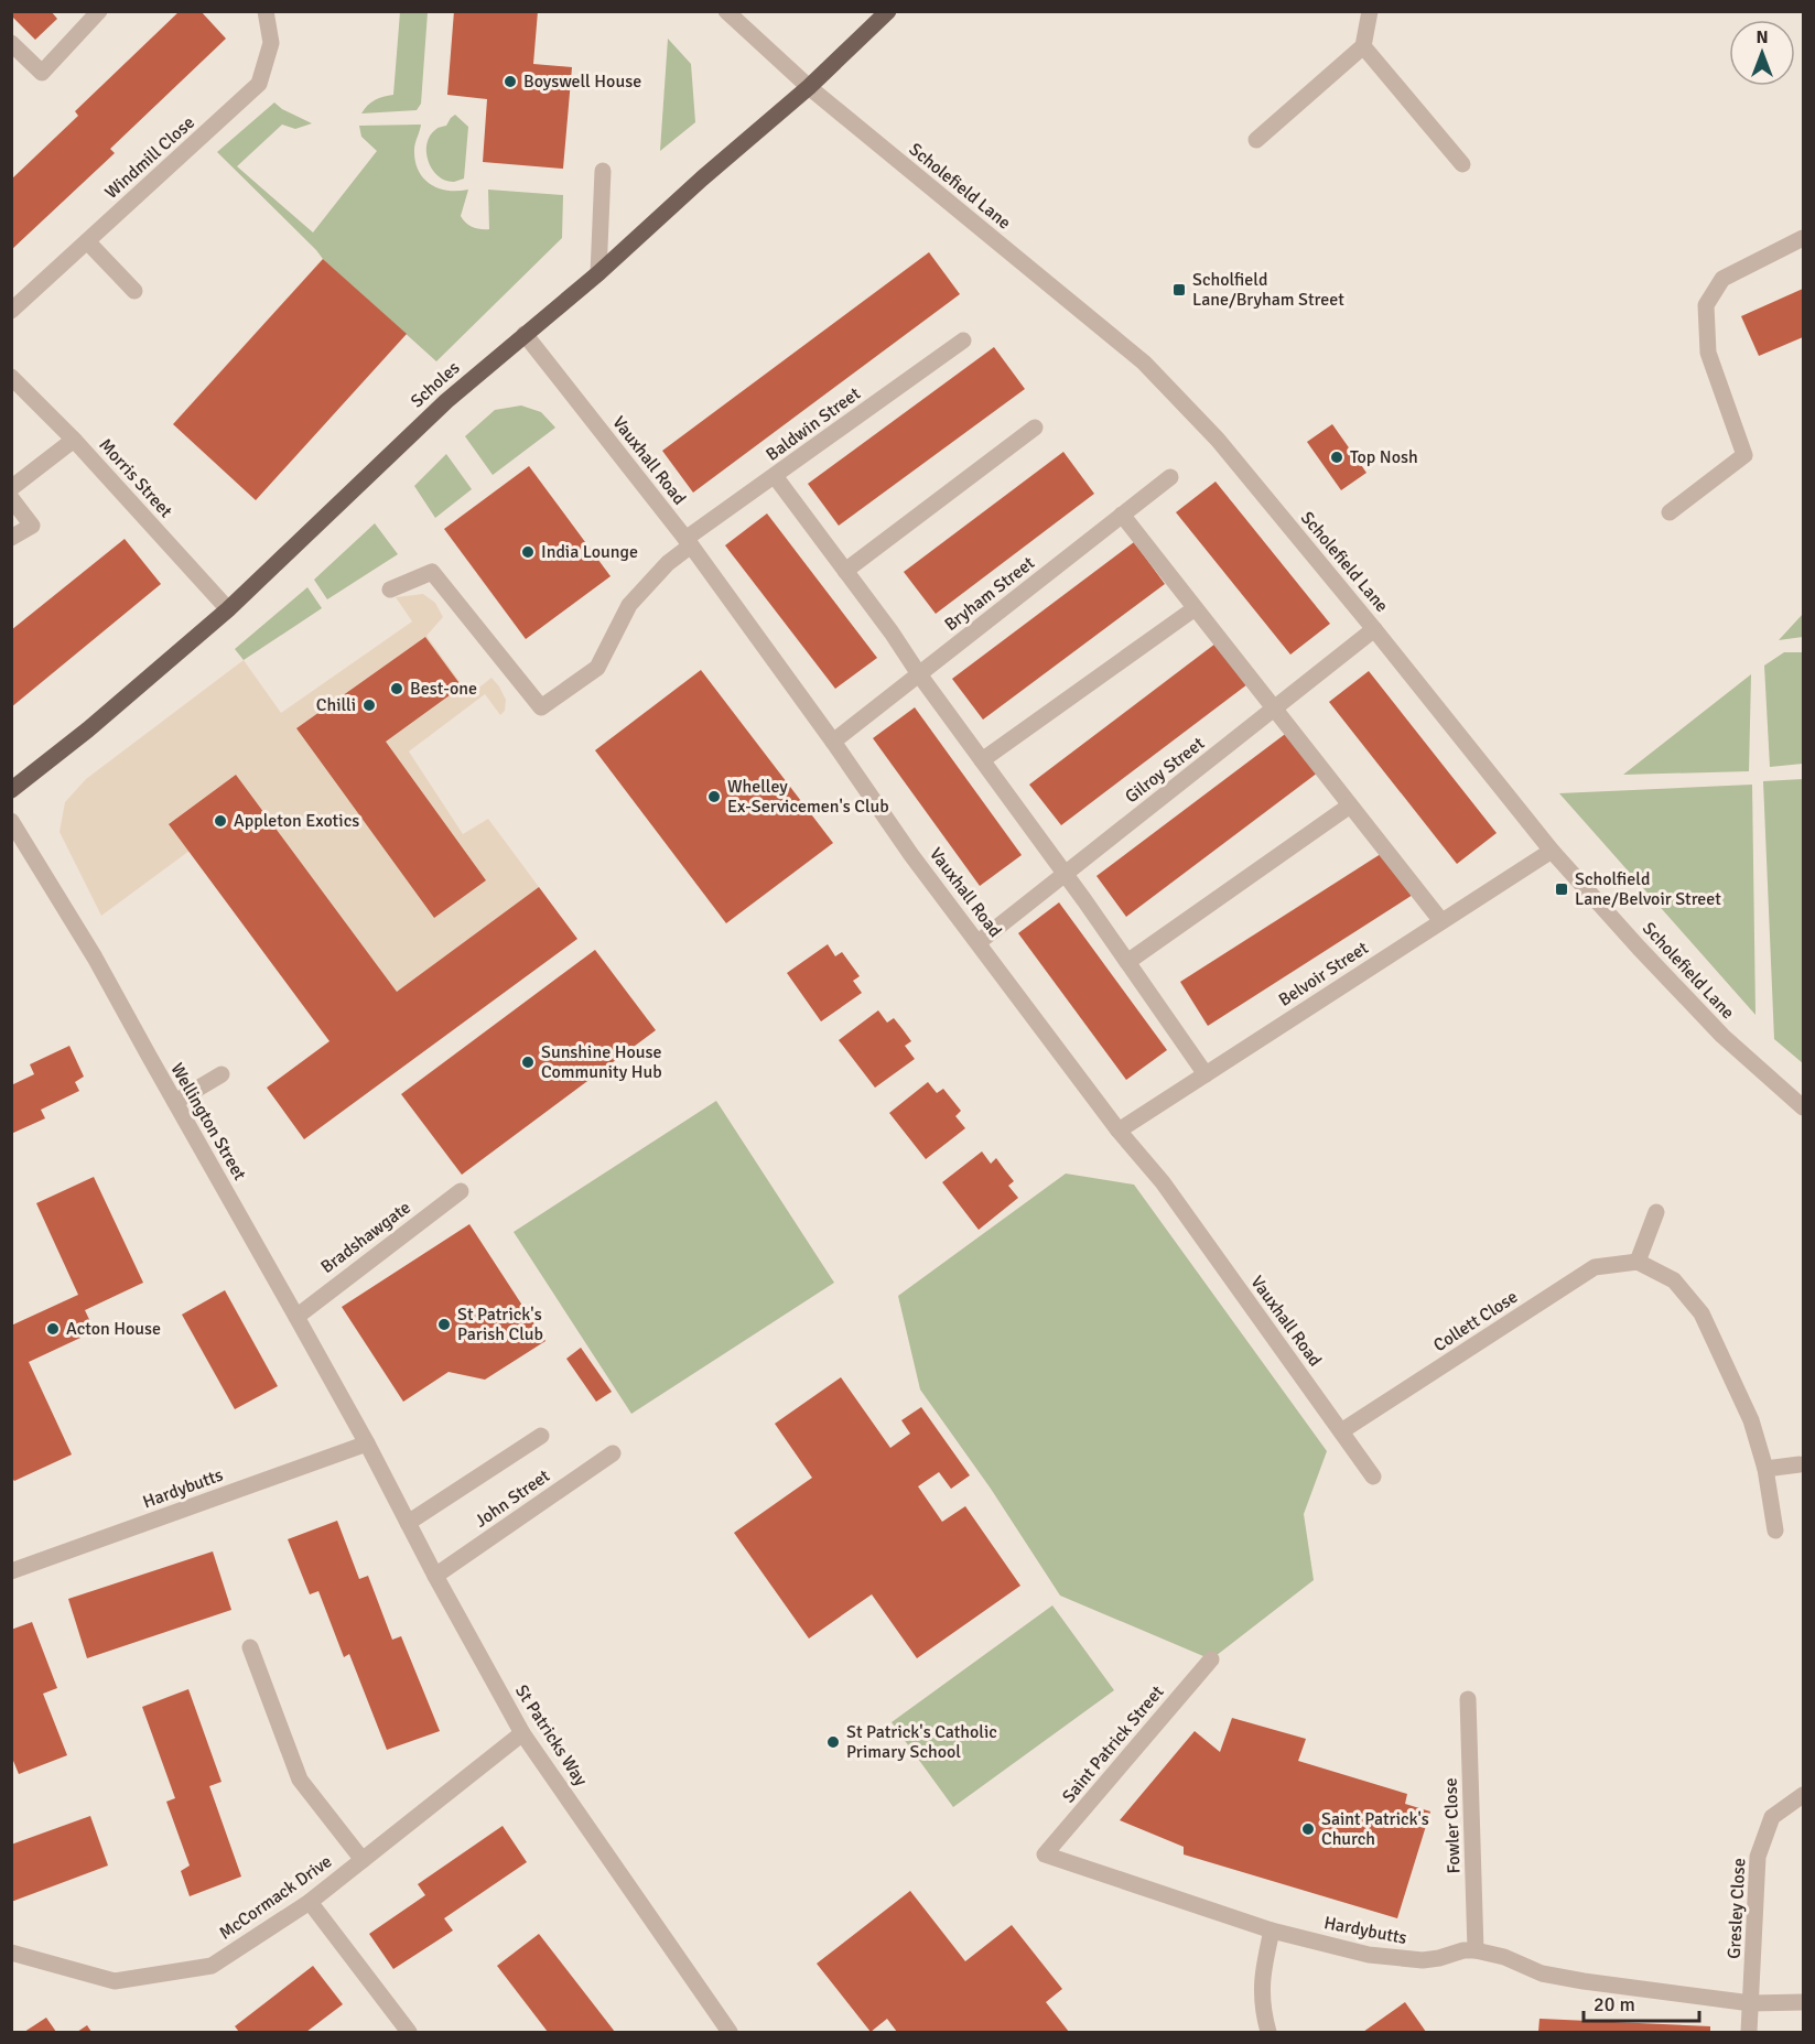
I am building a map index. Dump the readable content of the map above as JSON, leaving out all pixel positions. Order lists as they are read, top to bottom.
{
  "streets": {
    "main road": ["Scholes"],
    "street": [
      "Windmill Close",
      "Scholefield Lane",
      "Baldwin Street",
      "Vauxhall Road",
      "Morris Street",
      "Bryham Street",
      "Gilroy Street",
      "Belvoir Street",
      "Wellington Street",
      "Bradshawgate",
      "Collett Close",
      "Hardybutts",
      "John Street",
      "St Patricks Way",
      "Saint Patrick Street",
      "Fowler Close",
      "McCormack Drive",
      "Gresley Close"
    ]
  },
  "crossings": [
    ["Scholefield Lane", "Scholes"],
    ["Scholefield Lane", "Gilroy Street"],
    ["Scholefield Lane", "Belvoir Street"],
    ["Scholes", "Vauxhall Road"],
    ["Scholes", "Morris Street"],
    ["Baldwin Street", "Vauxhall Road"],
    ["Vauxhall Road", "Bryham Street"],
    ["Vauxhall Road", "Gilroy Street"],
    ["Vauxhall Road", "Belvoir Street"],
    ["Vauxhall Road", "Collett Close"],
    ["Wellington Street", "Bradshawgate"],
    ["Wellington Street", "Hardybutts"],
    ["Wellington Street", "St Patricks Way"],
    ["Hardybutts", "St Patricks Way"],
    ["Hardybutts", "Saint Patrick Street"],
    ["Hardybutts", "Fowler Close"],
    ["Hardybutts", "Gresley Close"],
    ["John Street", "St Patricks Way"],
    ["St Patricks Way", "McCormack Drive"]
  ],
  "places": {
    "other": [
      "Boyswell House",
      "Top Nosh",
      "India Lounge",
      "Best-one",
      "Chilli",
      "Whelley Ex-Servicemen's Club",
      "Appleton Exotics",
      "Sunshine House Community Hub",
      "St Patrick's Parish Club",
      "Acton House",
      "St Patrick's Catholic Primary School",
      "Saint Patrick's Church"
    ],
    "transit": ["Scholfield Lane/Bryham Street", "Scholfield Lane/Belvoir Street"]
  },
  "scale_bar": "20 m",
  "north": "top"
}
